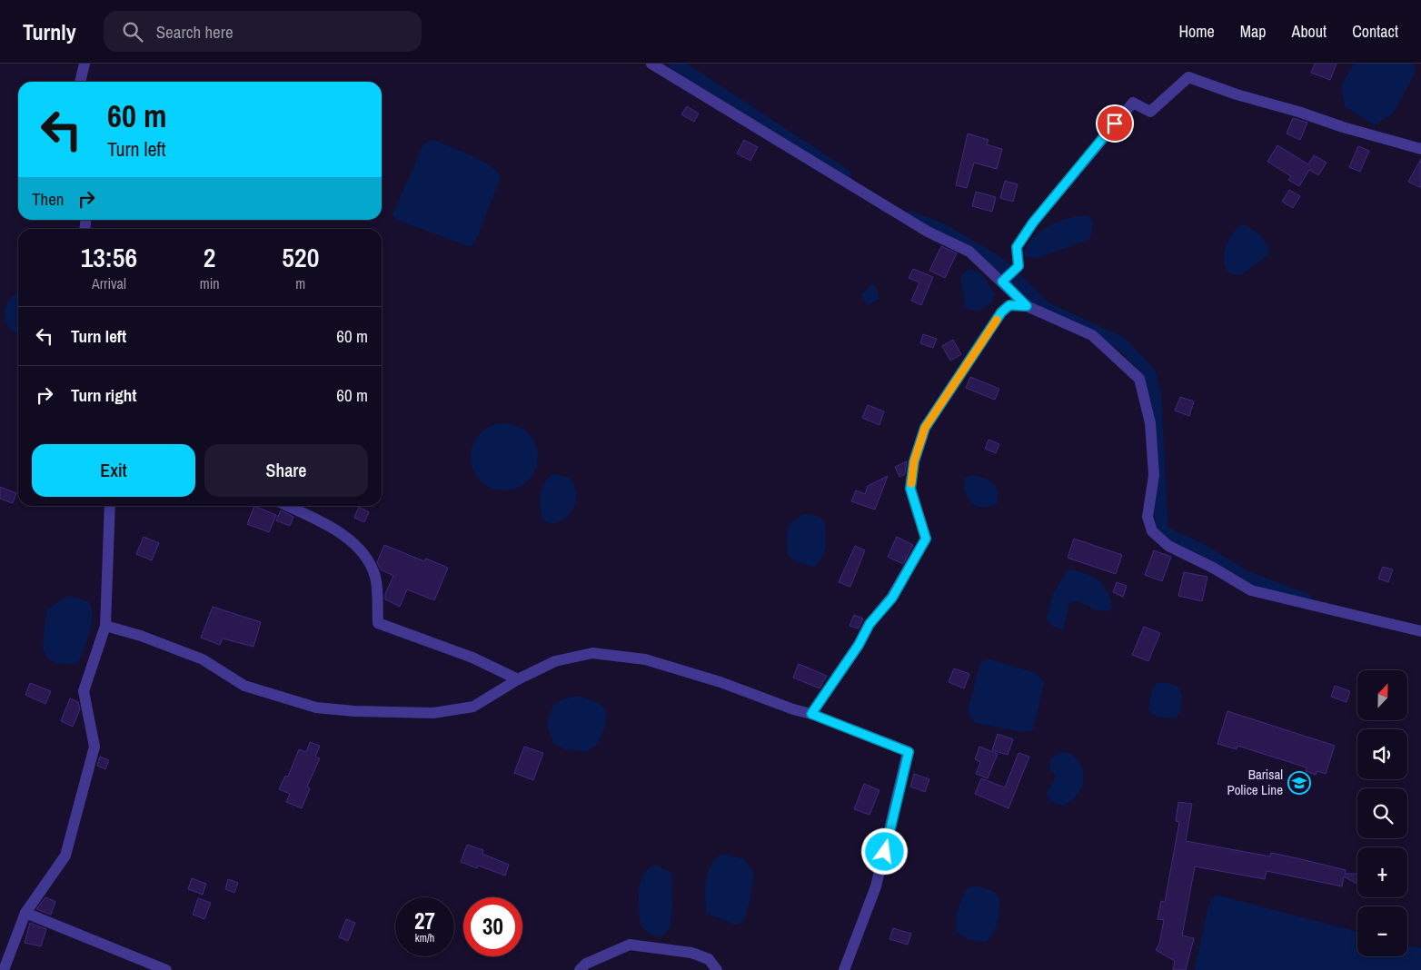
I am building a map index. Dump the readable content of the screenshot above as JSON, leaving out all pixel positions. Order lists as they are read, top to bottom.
{
  "places": {
    "school or university": ["Barisal Police Line"]
  },
  "north": "top",
  "page": {
    "header": "Turnly",
    "search": "Search here",
    "nav": [
      "Home",
      "Map",
      "About",
      "Contact"
    ],
    "turn": ["60 m", "Turn left"],
    "then": "Then",
    "eta": [
      "13:56",
      "Arrival",
      "2",
      "min",
      "520",
      "m"
    ],
    "list": [
      {
        "name": "Turn left",
        "value": "60 m"
      },
      {
        "name": "Turn right",
        "value": "60 m"
      }
    ],
    "buttons": ["Exit", "Share"],
    "map_buttons": ["+", "−"],
    "speed": "27 km/h",
    "limit": "30"
  }
}
